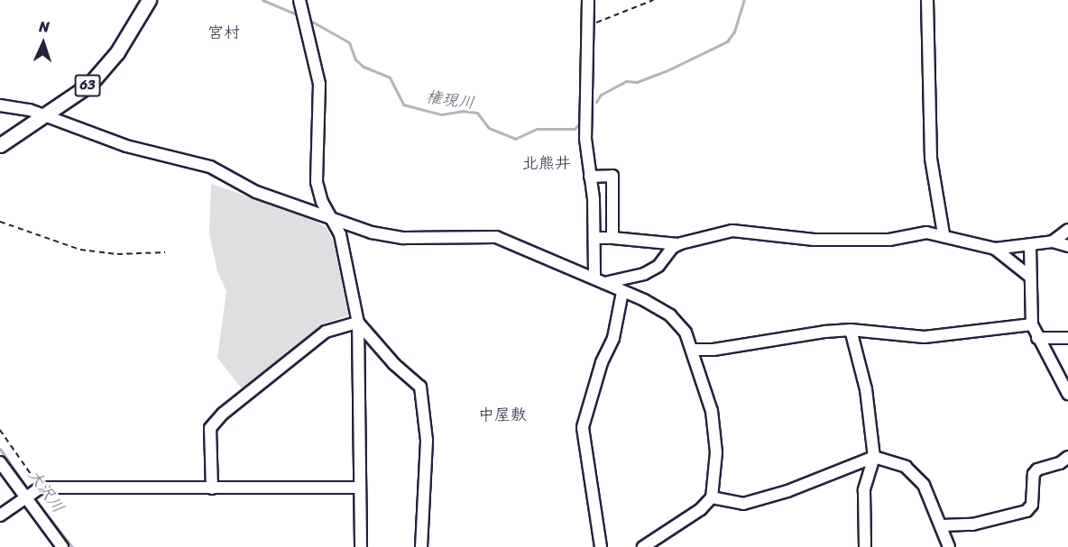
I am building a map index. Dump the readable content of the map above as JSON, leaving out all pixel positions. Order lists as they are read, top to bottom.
{
  "streets": {
    "main road": ["63"]
  },
  "districts": ["宮村", "北熊井", "中屋敷"],
  "water": ["権現川", "大沢川"],
  "north": "top"
}
